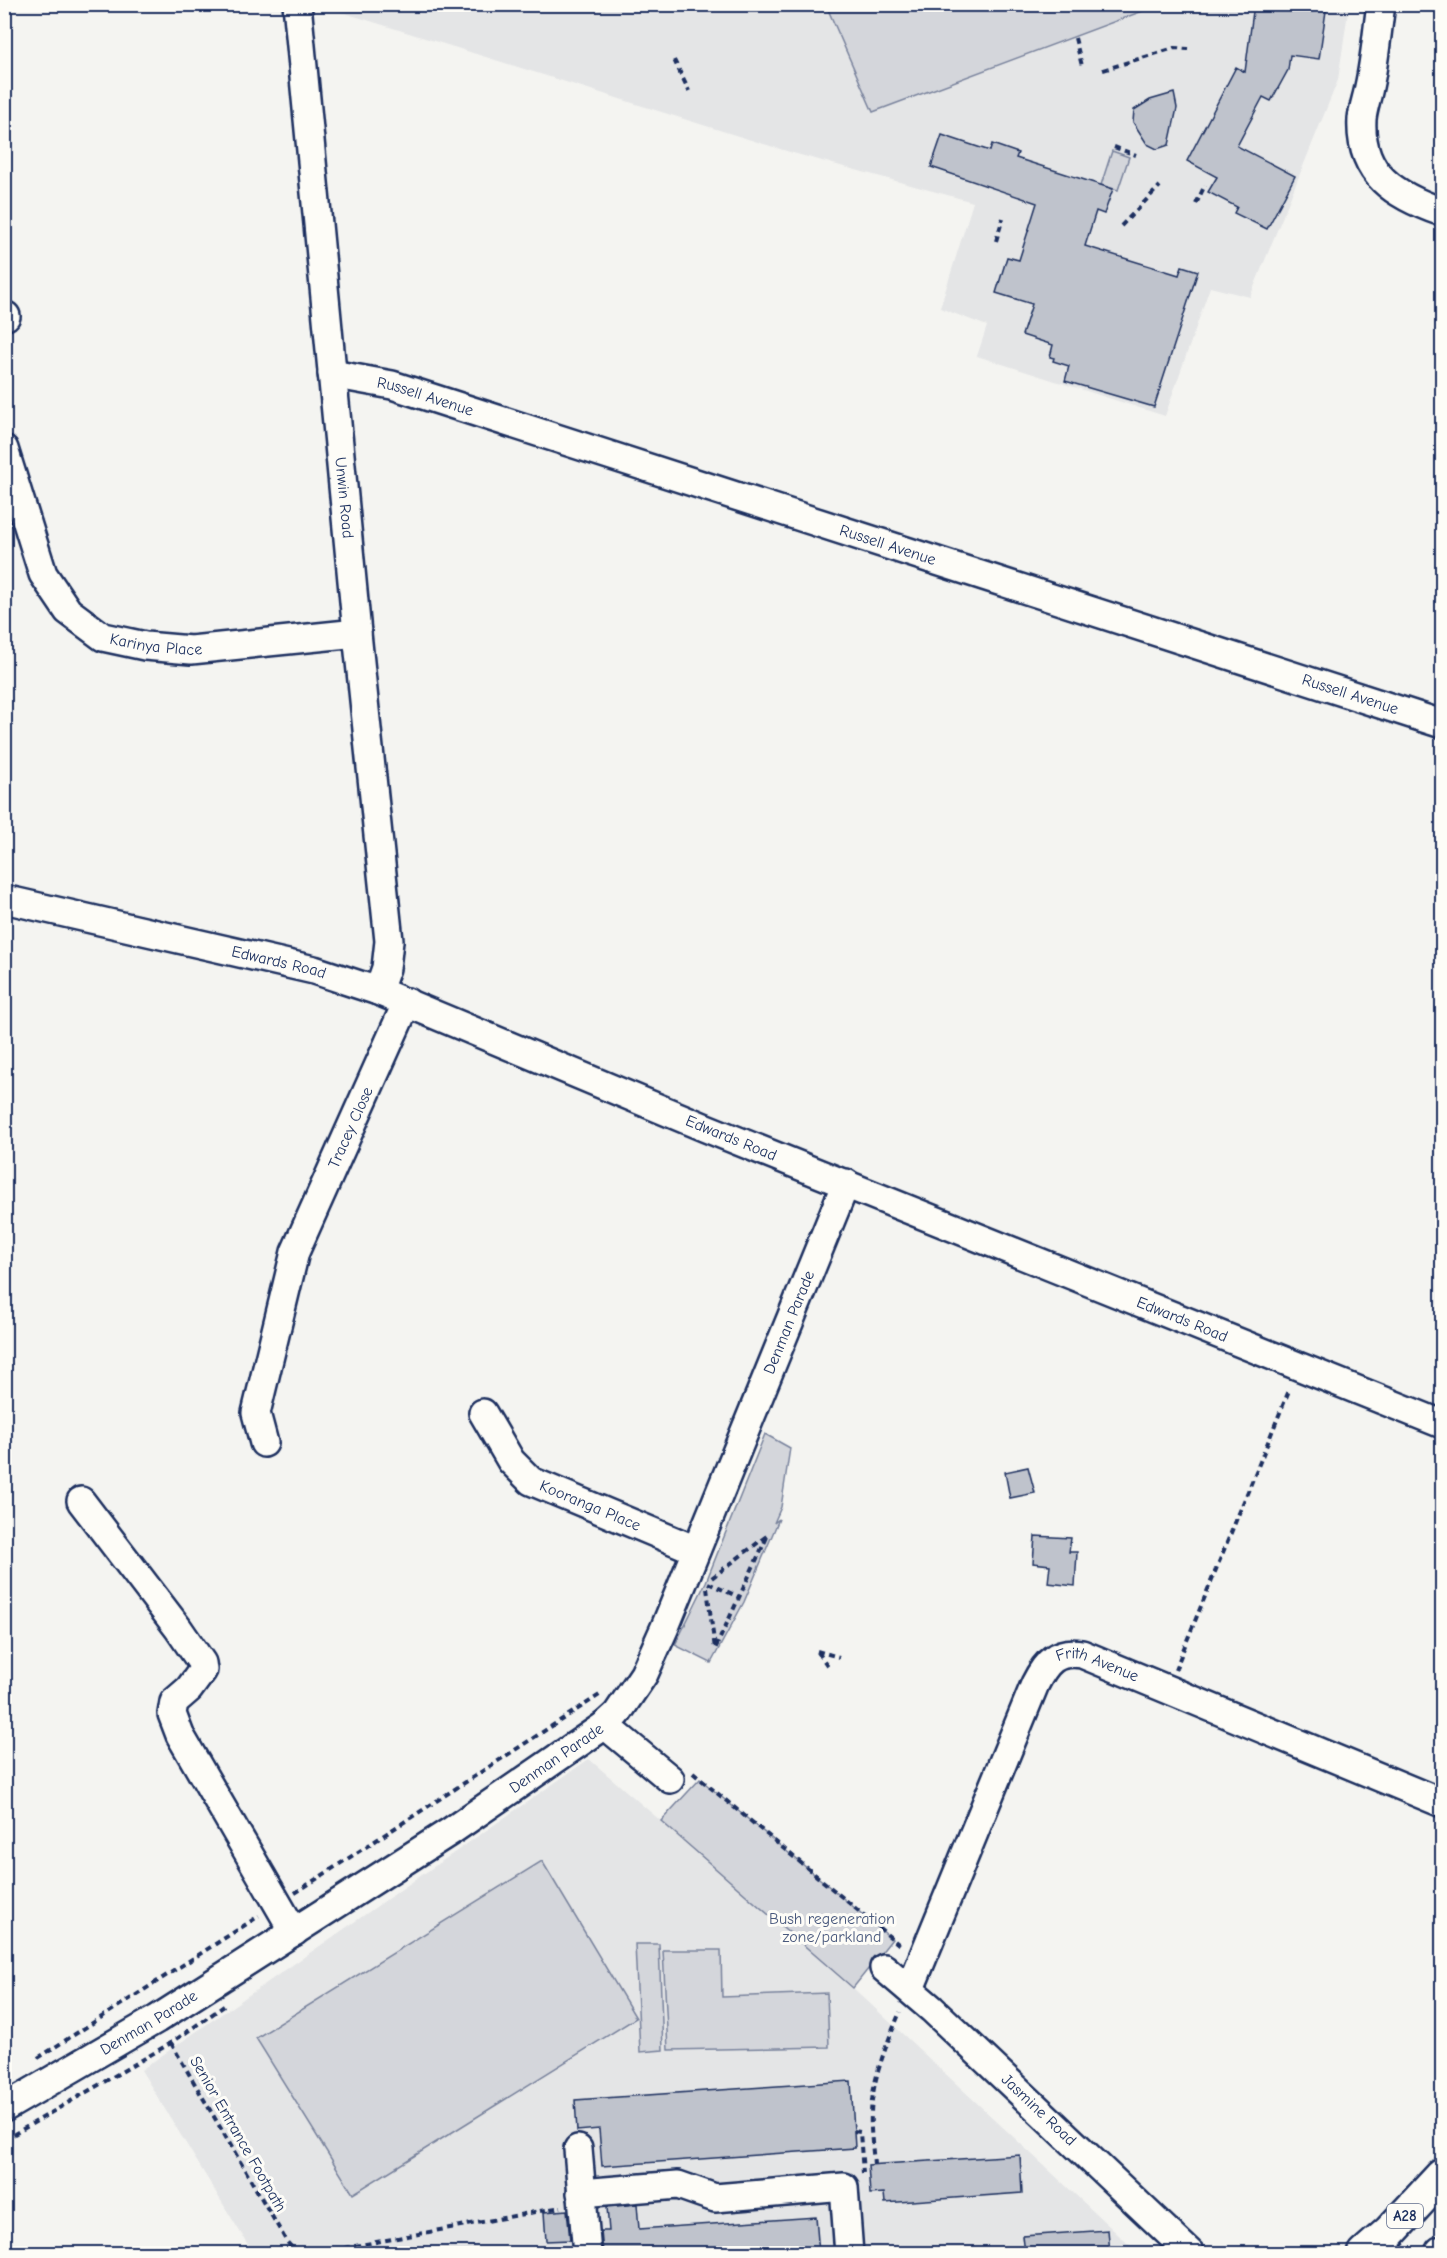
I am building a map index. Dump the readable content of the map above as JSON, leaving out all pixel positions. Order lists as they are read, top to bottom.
{
  "streets": {
    "highway": ["A28"],
    "street": [
      "Russell Avenue",
      "Unwin Road",
      "Karinya Place",
      "Edwards Road",
      "Tracey Close",
      "Denman Parade",
      "Kooranga Place",
      "Frith Avenue",
      "Jasmine Road"
    ],
    "path": ["Senior Entrance Footpath"]
  },
  "crossings": [
    ["Russell Avenue", "Unwin Road"],
    ["Unwin Road", "Karinya Place"],
    ["Unwin Road", "Edwards Road"],
    ["Edwards Road", "Tracey Close"],
    ["Edwards Road", "Denman Parade"],
    ["Denman Parade", "Kooranga Place"],
    ["Denman Parade", "Senior Entrance Footpath"],
    ["Frith Avenue", "Jasmine Road"]
  ],
  "parks": ["Bush regeneration zone/parkland"]
}
